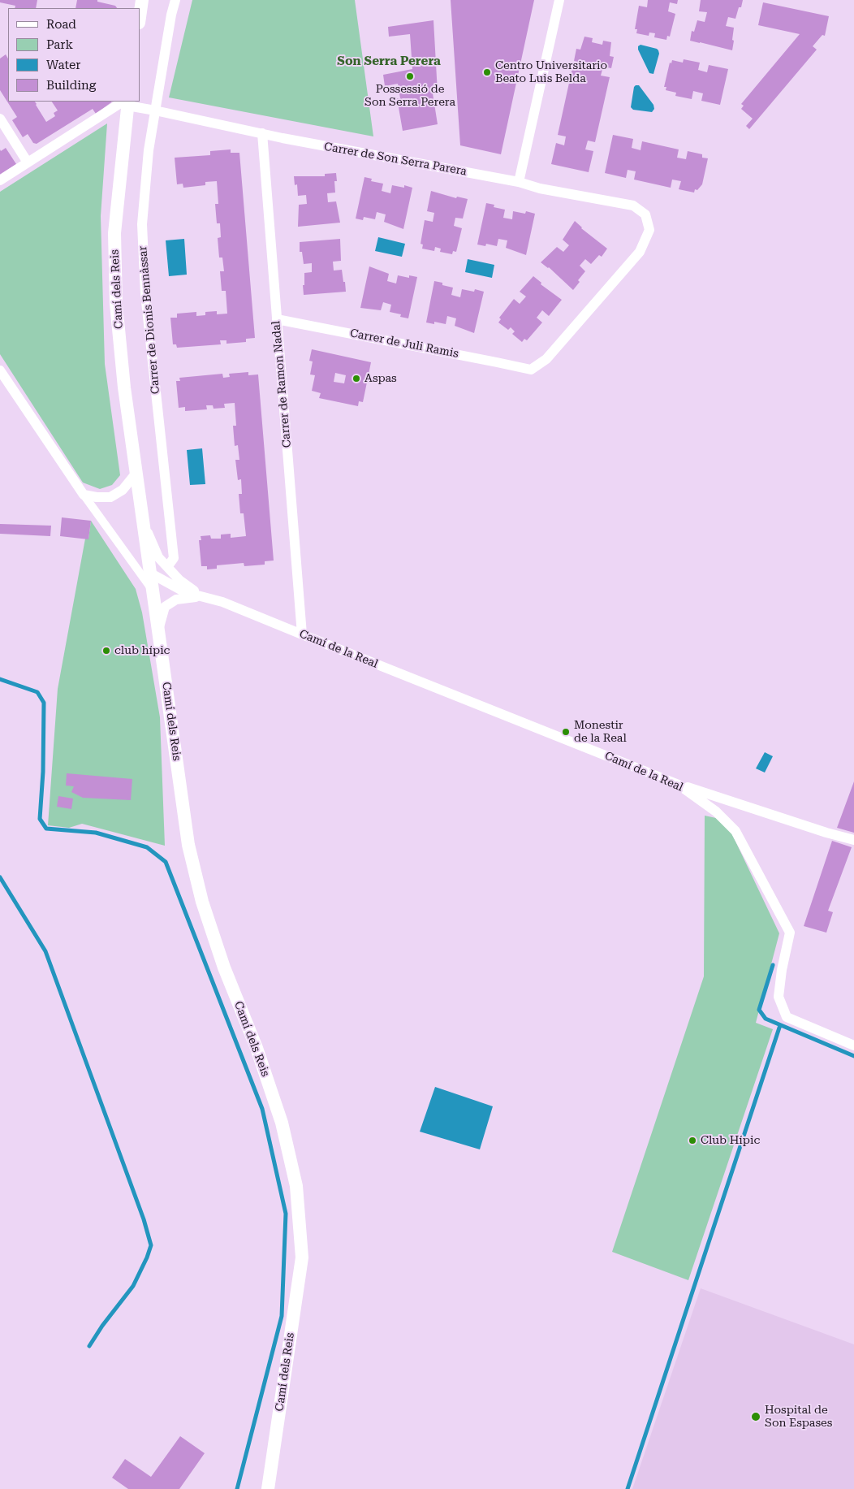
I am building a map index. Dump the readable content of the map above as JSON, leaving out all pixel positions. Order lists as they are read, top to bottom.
{
  "streets": {
    "street": [
      "Carrer de Son Serra Parera",
      "Camí dels Reis",
      "Carrer de Dionís Bennàssar",
      "Carrer de Juli Ramis",
      "Carrer de Ramon Nadal",
      "Camí de la Real"
    ]
  },
  "crossings": [
    ["Carrer de Son Serra Parera", "Camí dels Reis"],
    ["Carrer de Son Serra Parera", "Carrer de Dionís Bennàssar"],
    ["Carrer de Son Serra Parera", "Carrer de Juli Ramis"],
    ["Carrer de Son Serra Parera", "Carrer de Ramon Nadal"],
    ["Camí dels Reis", "Camí de la Real"],
    ["Carrer de Juli Ramis", "Carrer de Ramon Nadal"],
    ["Carrer de Ramon Nadal", "Camí de la Real"]
  ],
  "districts": ["Son Serra Perera"],
  "places": [
    "Centro Universitario Beato Luis Belda",
    "Possessió de Son Serra Perera",
    "Aspas",
    "club hípic",
    "Monestir de la Real",
    "Club Hípic",
    "Hospital de Son Espases"
  ],
  "legend": [
    "Road",
    "Park",
    "Water",
    "Building"
  ]
}
